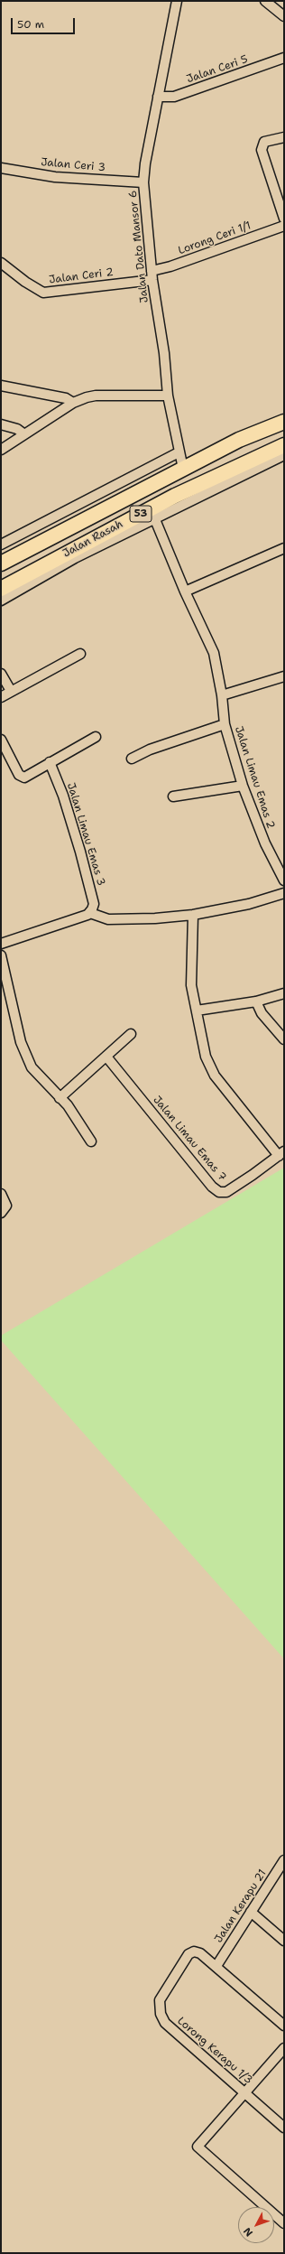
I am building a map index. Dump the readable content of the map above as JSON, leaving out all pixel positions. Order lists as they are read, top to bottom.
{
  "streets": {
    "highway": ["53", "Jalan Rasah"],
    "street": [
      "Jalan Ceri 5",
      "Jalan Ceri 3",
      "Lorong Ceri 1/1",
      "Jalan Dato Mansor 6",
      "Jalan Ceri 2",
      "Jalan Limau Emas 2",
      "Jalan Limau Emas 3",
      "Jalan Limau Emas 7",
      "Jalan Kerapu 21",
      "Lorong Kerapu 1/3"
    ]
  },
  "crossings": [
    ["Jalan Ceri 5", "Jalan Dato Mansor 6"],
    ["Jalan Ceri 3", "Jalan Dato Mansor 6"],
    ["Lorong Ceri 1/1", "Jalan Dato Mansor 6"],
    ["Lorong Ceri 1/1", "Jalan Ceri 2"],
    ["Jalan Dato Mansor 6", "Jalan Ceri 2"],
    ["Jalan Dato Mansor 6", "Jalan Rasah"],
    ["Jalan Kerapu 21", "Lorong Kerapu 1/3"]
  ],
  "scale_bar": "50 m",
  "north": "bottom left"
}
